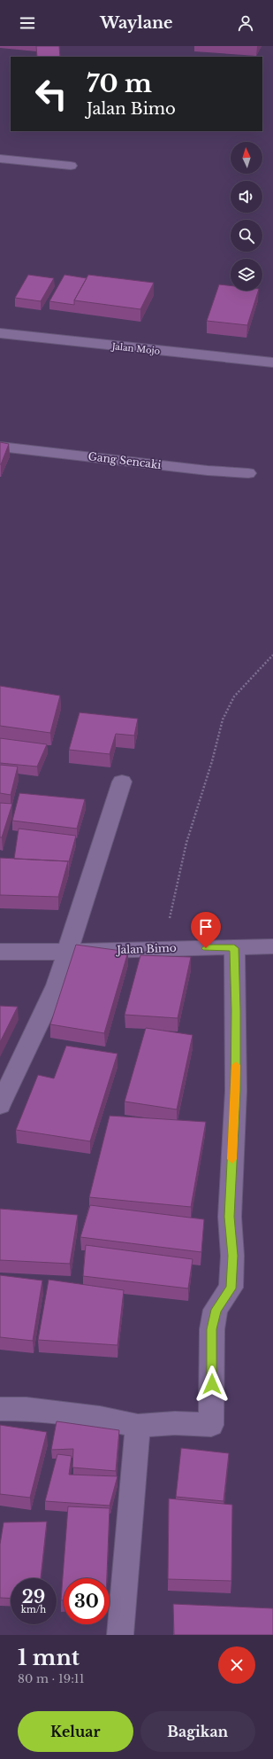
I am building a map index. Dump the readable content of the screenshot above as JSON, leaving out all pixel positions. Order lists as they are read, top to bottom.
{
  "streets": {
    "street": ["Jalan Mojo", "Gang Sencaki", "Jalan Bimo"]
  },
  "north": "top",
  "page": {
    "header": "Waylane",
    "turn": ["70 m", "Jalan Bimo"],
    "speed": "29 km/h",
    "limit": "30",
    "heading": ["1 mnt", "80 m · 19:11"],
    "buttons": ["Keluar", "Bagikan"]
  }
}
